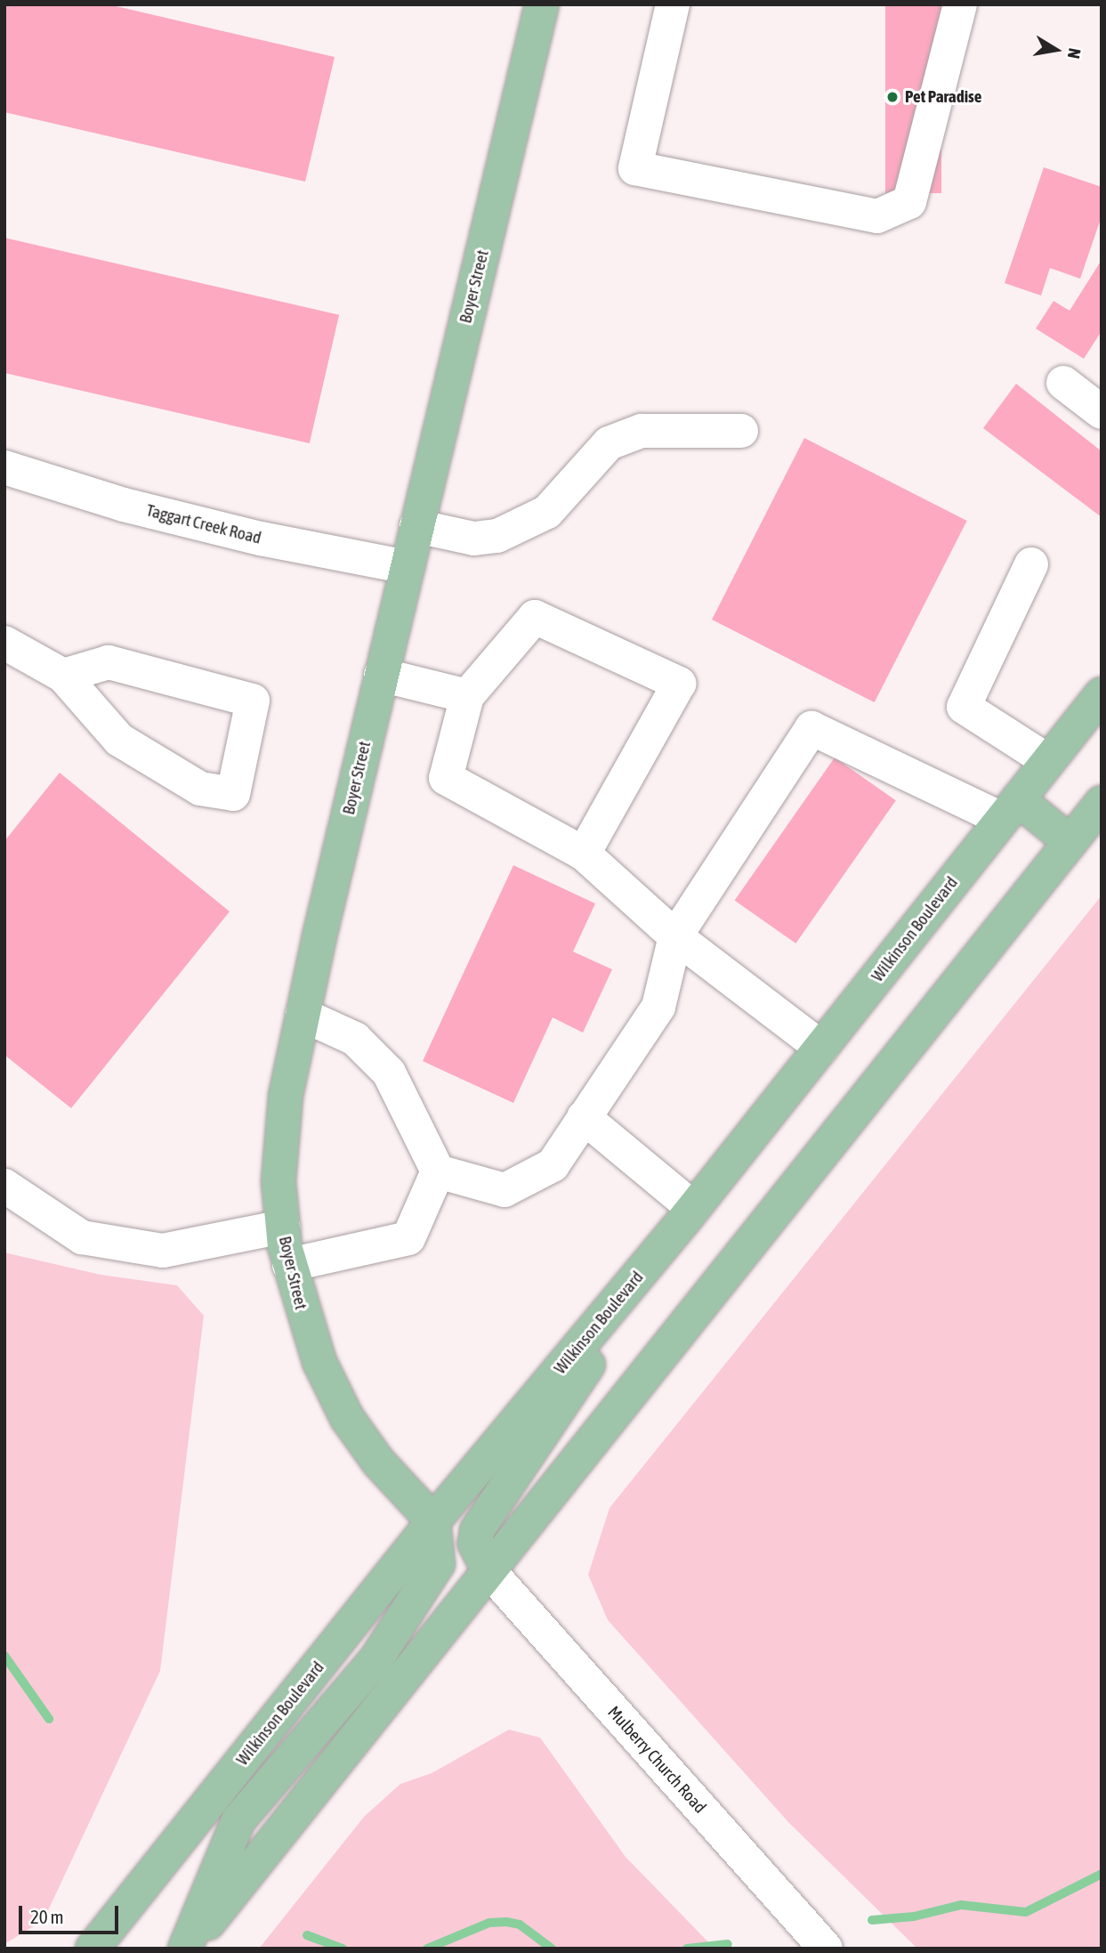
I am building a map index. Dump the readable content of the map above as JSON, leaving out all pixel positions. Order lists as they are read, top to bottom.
{
  "streets": {
    "main road": ["Boyer Street", "Wilkinson Boulevard"],
    "street": ["Taggart Creek Road", "Mulberry Church Road"]
  },
  "crossings": [
    ["Boyer Street", "Taggart Creek Road"],
    ["Boyer Street", "Wilkinson Boulevard"]
  ],
  "places": ["Pet Paradise"],
  "scale_bar": "20 m",
  "north": "right"
}
